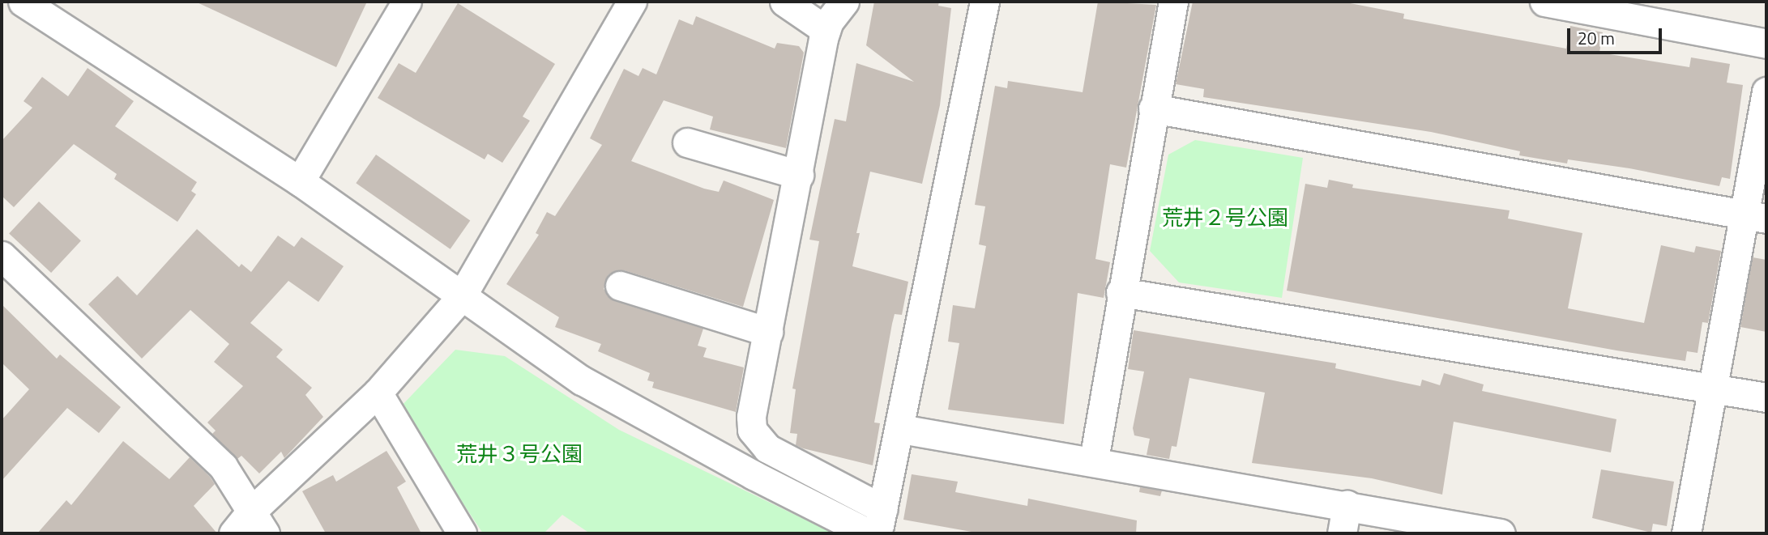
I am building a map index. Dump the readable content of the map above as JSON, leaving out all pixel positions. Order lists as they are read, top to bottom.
{
  "parks": ["荒井２号公園", "荒井３号公園"],
  "scale_bar": "20 m"
}
